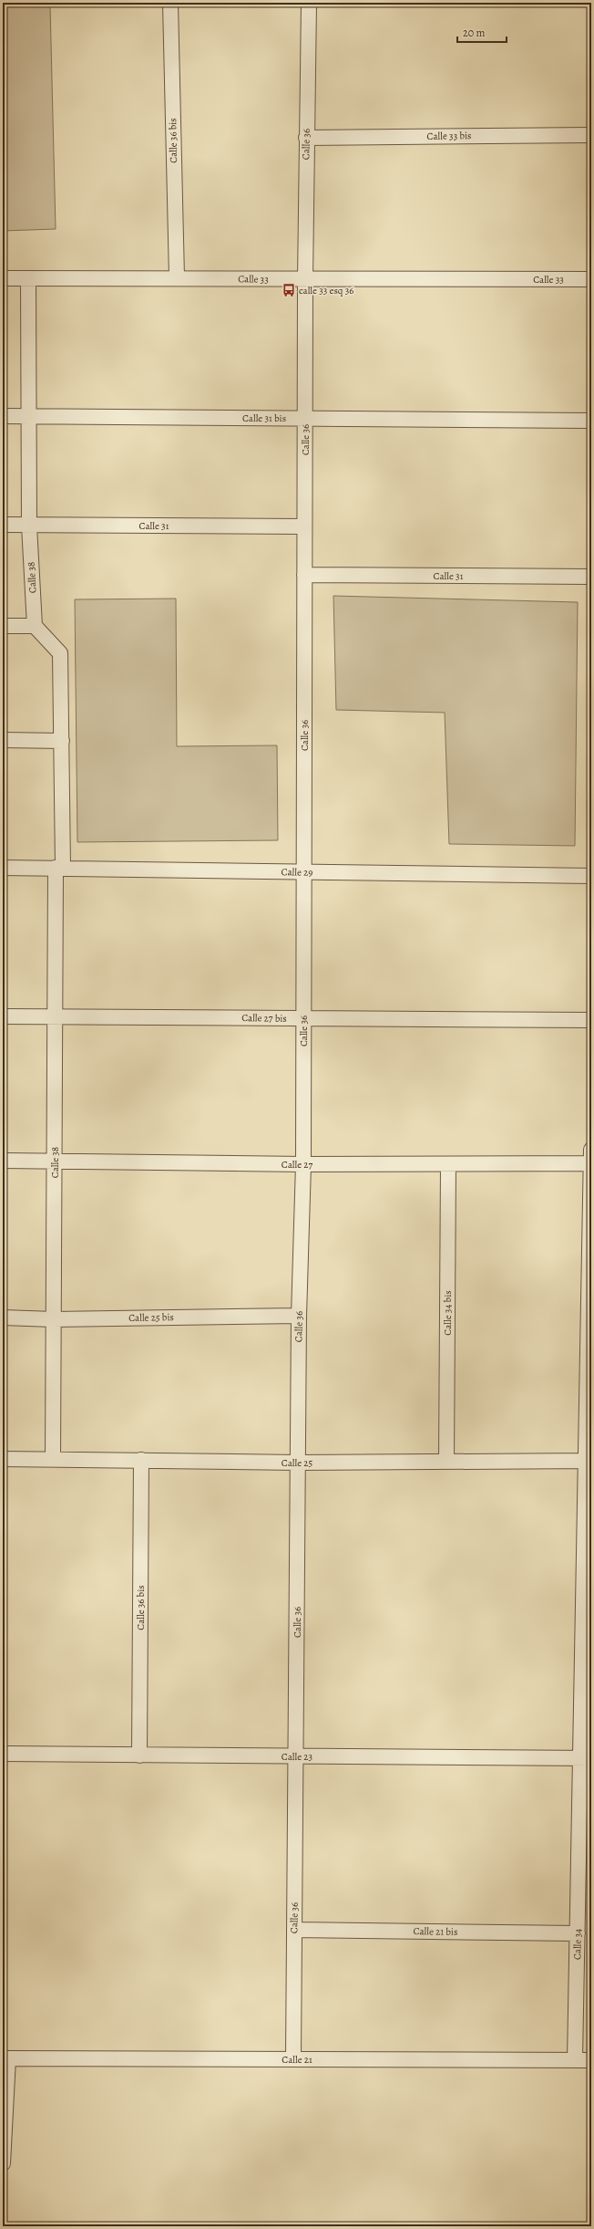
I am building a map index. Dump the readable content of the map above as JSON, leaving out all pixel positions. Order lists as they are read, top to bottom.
{
  "streets": {
    "street": [
      "Calle 33 bis",
      "Calle 36 bis",
      "Calle 36",
      "Calle 33",
      "Calle 31 bis",
      "Calle 31",
      "Calle 38",
      "Calle 29",
      "Calle 27 bis",
      "Calle 27",
      "Calle 34 bis",
      "Calle 25 bis",
      "Calle 25",
      "Calle 23",
      "Calle 21 bis",
      "Calle 34",
      "Calle 21"
    ]
  },
  "crossings": [
    ["Calle 33 bis", "Calle 36"],
    ["Calle 36 bis", "Calle 33"],
    ["Calle 36 bis", "Calle 25"],
    ["Calle 36 bis", "Calle 23"],
    ["Calle 36", "Calle 33"],
    ["Calle 36", "Calle 31 bis"],
    ["Calle 36", "Calle 31"],
    ["Calle 36", "Calle 29"],
    ["Calle 36", "Calle 27 bis"],
    ["Calle 36", "Calle 27"],
    ["Calle 36", "Calle 25 bis"],
    ["Calle 36", "Calle 25"],
    ["Calle 36", "Calle 23"],
    ["Calle 36", "Calle 21 bis"],
    ["Calle 36", "Calle 21"],
    ["Calle 33", "Calle 38"],
    ["Calle 31 bis", "Calle 38"],
    ["Calle 31", "Calle 38"],
    ["Calle 38", "Calle 29"],
    ["Calle 38", "Calle 27 bis"],
    ["Calle 38", "Calle 27"],
    ["Calle 38", "Calle 25 bis"],
    ["Calle 38", "Calle 25"],
    ["Calle 27", "Calle 34 bis"],
    ["Calle 27", "Calle 34"],
    ["Calle 34 bis", "Calle 25"],
    ["Calle 25", "Calle 34"],
    ["Calle 23", "Calle 34"],
    ["Calle 21 bis", "Calle 34"],
    ["Calle 34", "Calle 21"]
  ],
  "places": {
    "bus stop": ["calle 33 esq 36"]
  },
  "scale_bar": "20 m"
}
